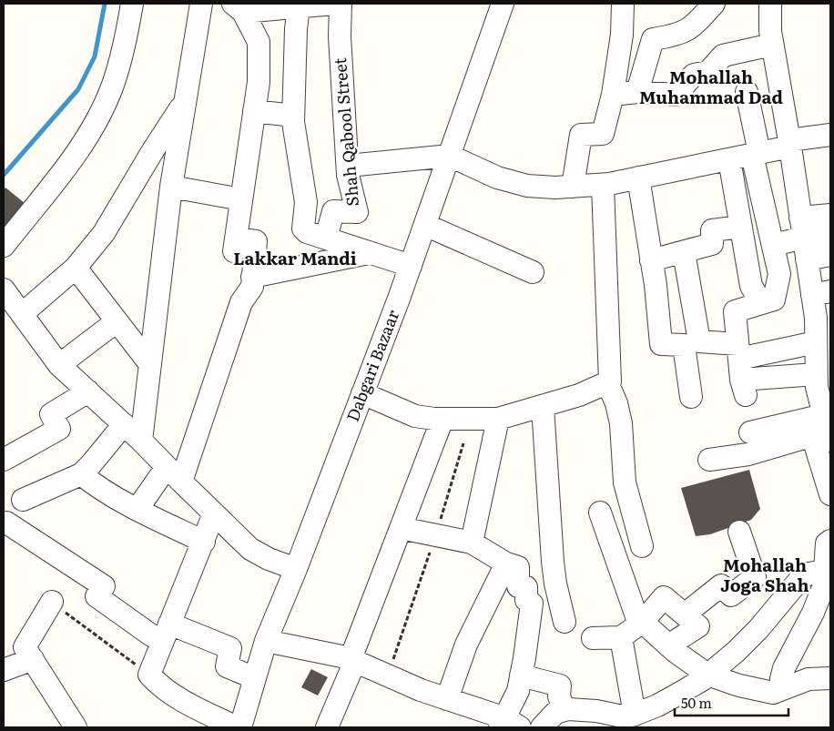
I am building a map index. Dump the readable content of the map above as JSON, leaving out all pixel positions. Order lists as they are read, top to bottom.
{
  "streets": {
    "street": ["Shah Qabool Street", "Dabgari Bazaar"]
  },
  "districts": ["Mohallah Muhammad Dad", "Lakkar Mandi", "Mohallah Joga Shah"],
  "scale_bar": "50 m"
}
